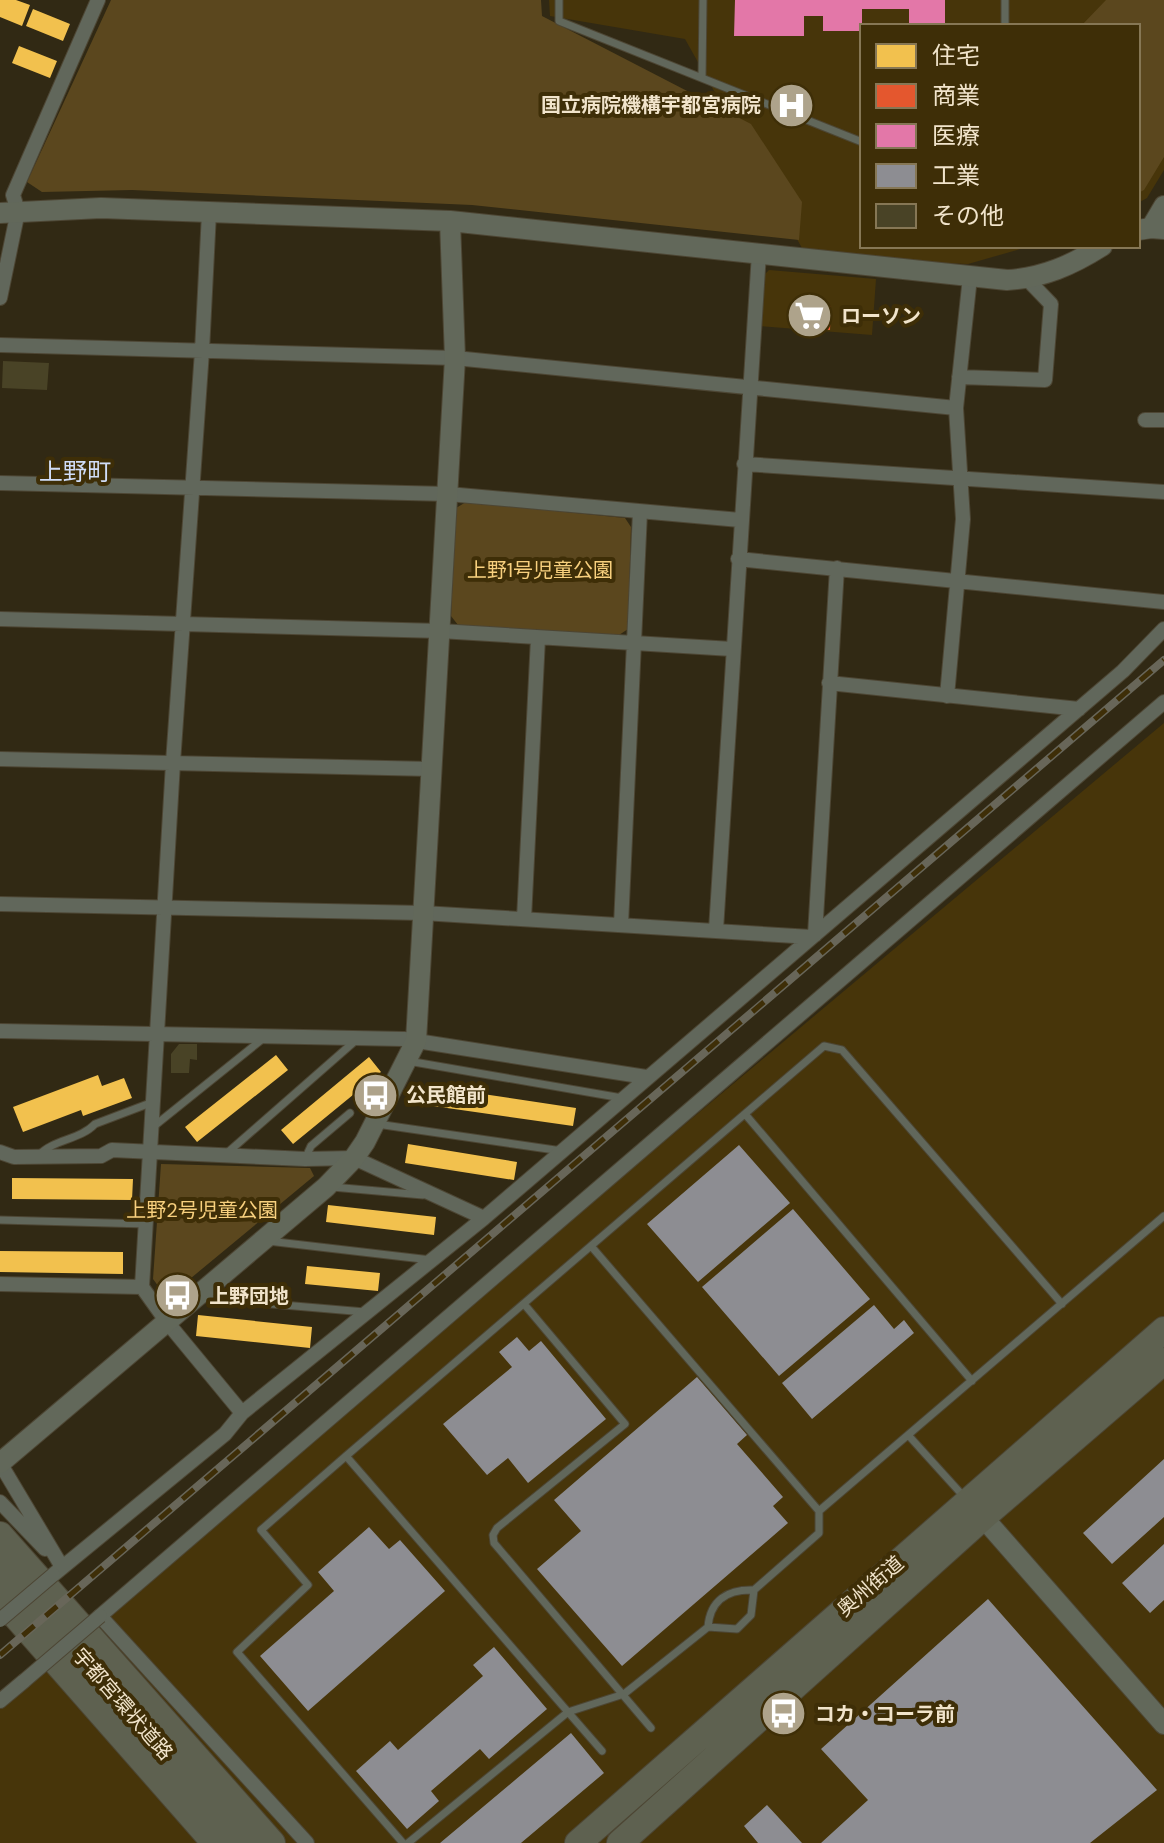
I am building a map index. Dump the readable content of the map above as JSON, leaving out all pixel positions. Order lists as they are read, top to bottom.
{
  "streets": {
    "highway": ["奥州街道", "宇都宮環状道路"]
  },
  "districts": ["上野町"],
  "parks": ["上野1号児童公園", "上野2号児童公園"],
  "places": {
    "hospital": ["国立病院機構宇都宮病院"],
    "supermarket": ["ローソン"],
    "bus stop": ["公民館前", "上野団地", "コカ・コーラ前"]
  },
  "legend": [
    "住宅",
    "商業",
    "医療",
    "工業",
    "その他"
  ]
}
